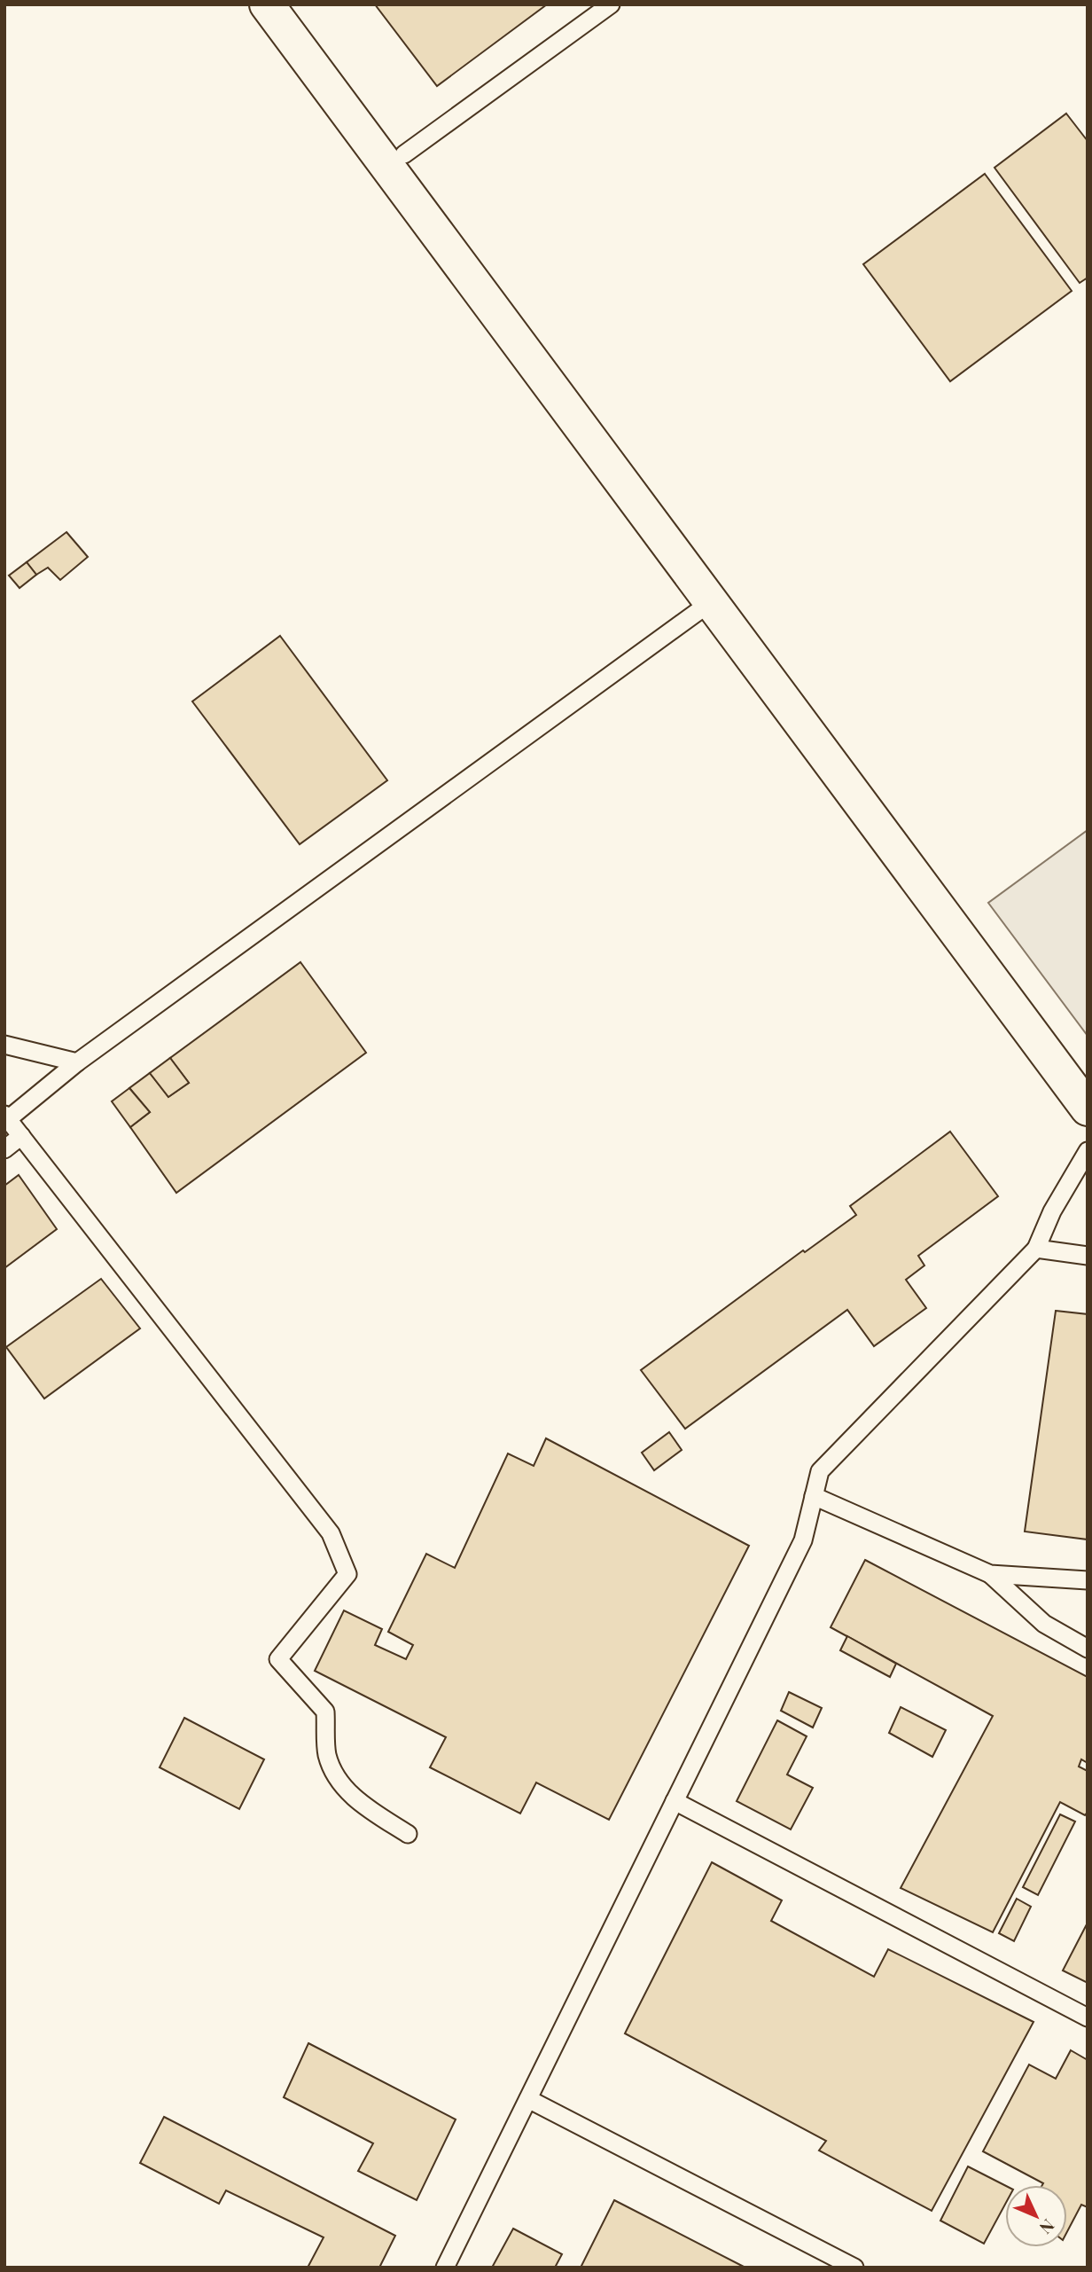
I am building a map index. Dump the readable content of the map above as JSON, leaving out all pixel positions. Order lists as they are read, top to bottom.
{
  "north": "bottom right"
}
